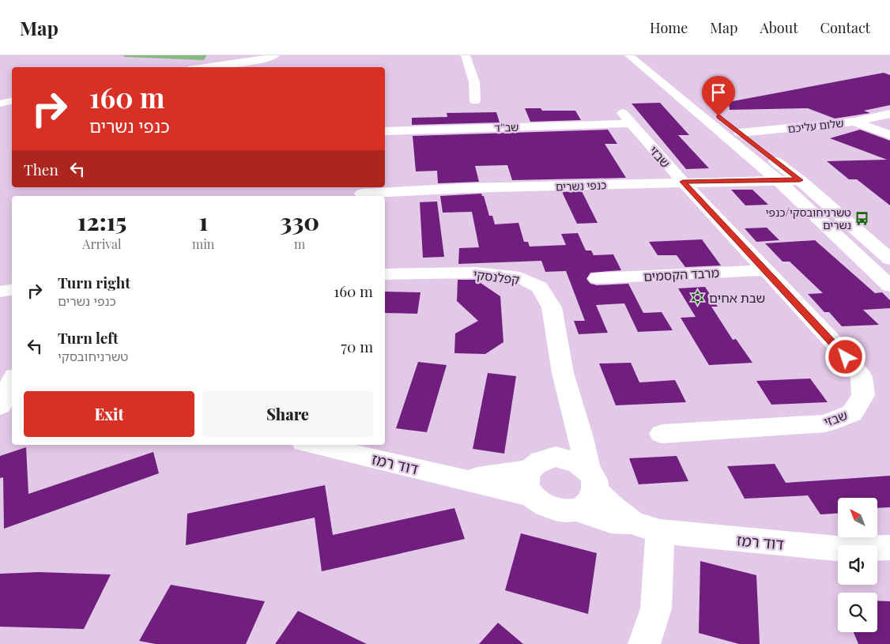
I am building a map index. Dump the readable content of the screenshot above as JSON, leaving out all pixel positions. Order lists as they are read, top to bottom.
{
  "streets": {
    "street": [
      "שלום עליכם",
      "שב''ד",
      "שבזי",
      "כנפי נשרים",
      "מרבד הקסמים",
      "קפלנסקי",
      "דוד רמז"
    ]
  },
  "crossings": [
    ["שב''ד", "שבזי"],
    ["שבזי", "כנפי נשרים"],
    ["שבזי", "מרבד הקסמים"],
    ["קפלנסקי", "דוד רמז"]
  ],
  "places": {
    "bus stop": ["טשרניחובסקי/כנפי נשרים"],
    "synagogue": ["שבת אחים"]
  },
  "north": "top left",
  "page": {
    "header": "Map",
    "nav": [
      "Home",
      "Map",
      "About",
      "Contact"
    ],
    "turn": ["160 m", "כנפי נשרים"],
    "then": "Then",
    "eta": [
      "12:15",
      "Arrival",
      "1",
      "min",
      "330",
      "m"
    ],
    "list": [
      {
        "name": "Turn right",
        "note": "כנפי נשרים",
        "value": "160 m"
      },
      {
        "name": "Turn left",
        "note": "טשרניחובסקי",
        "value": "70 m"
      }
    ],
    "buttons": ["Exit", "Share"]
  }
}
